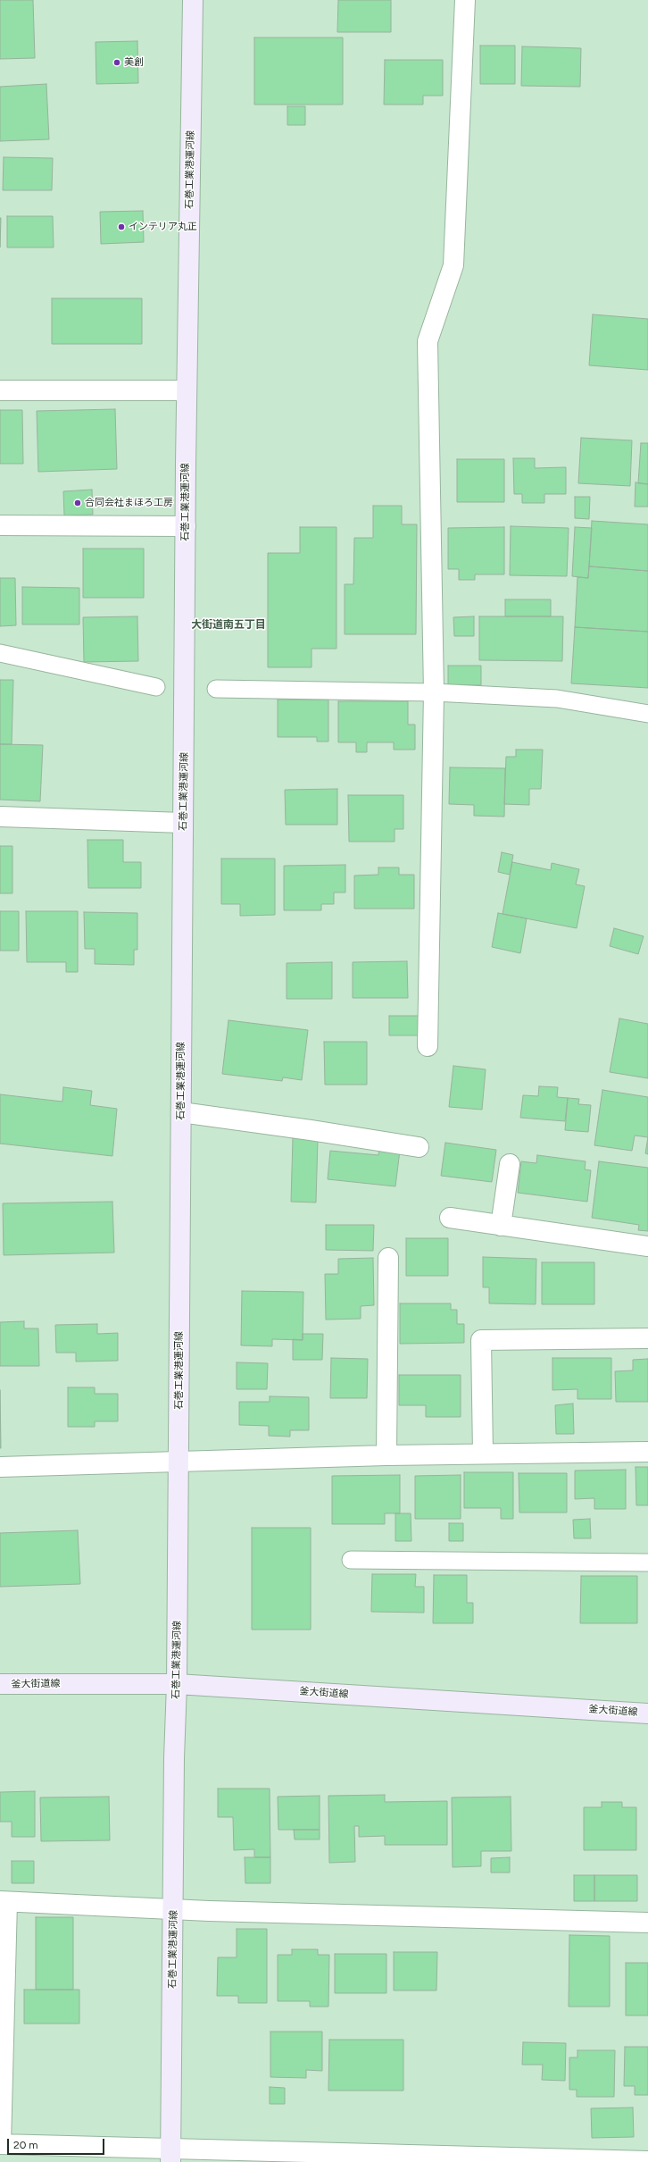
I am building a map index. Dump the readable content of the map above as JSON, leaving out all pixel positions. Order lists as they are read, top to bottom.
{
  "streets": {
    "street": ["石巻工業港運河線", "釜大街道線"]
  },
  "crossings": [
    ["石巻工業港運河線", "釜大街道線"]
  ],
  "districts": ["大街道南五丁目"],
  "places": ["美創", "インテリア丸正", "合同会社まほろ工房"],
  "scale_bar": "20 m"
}
